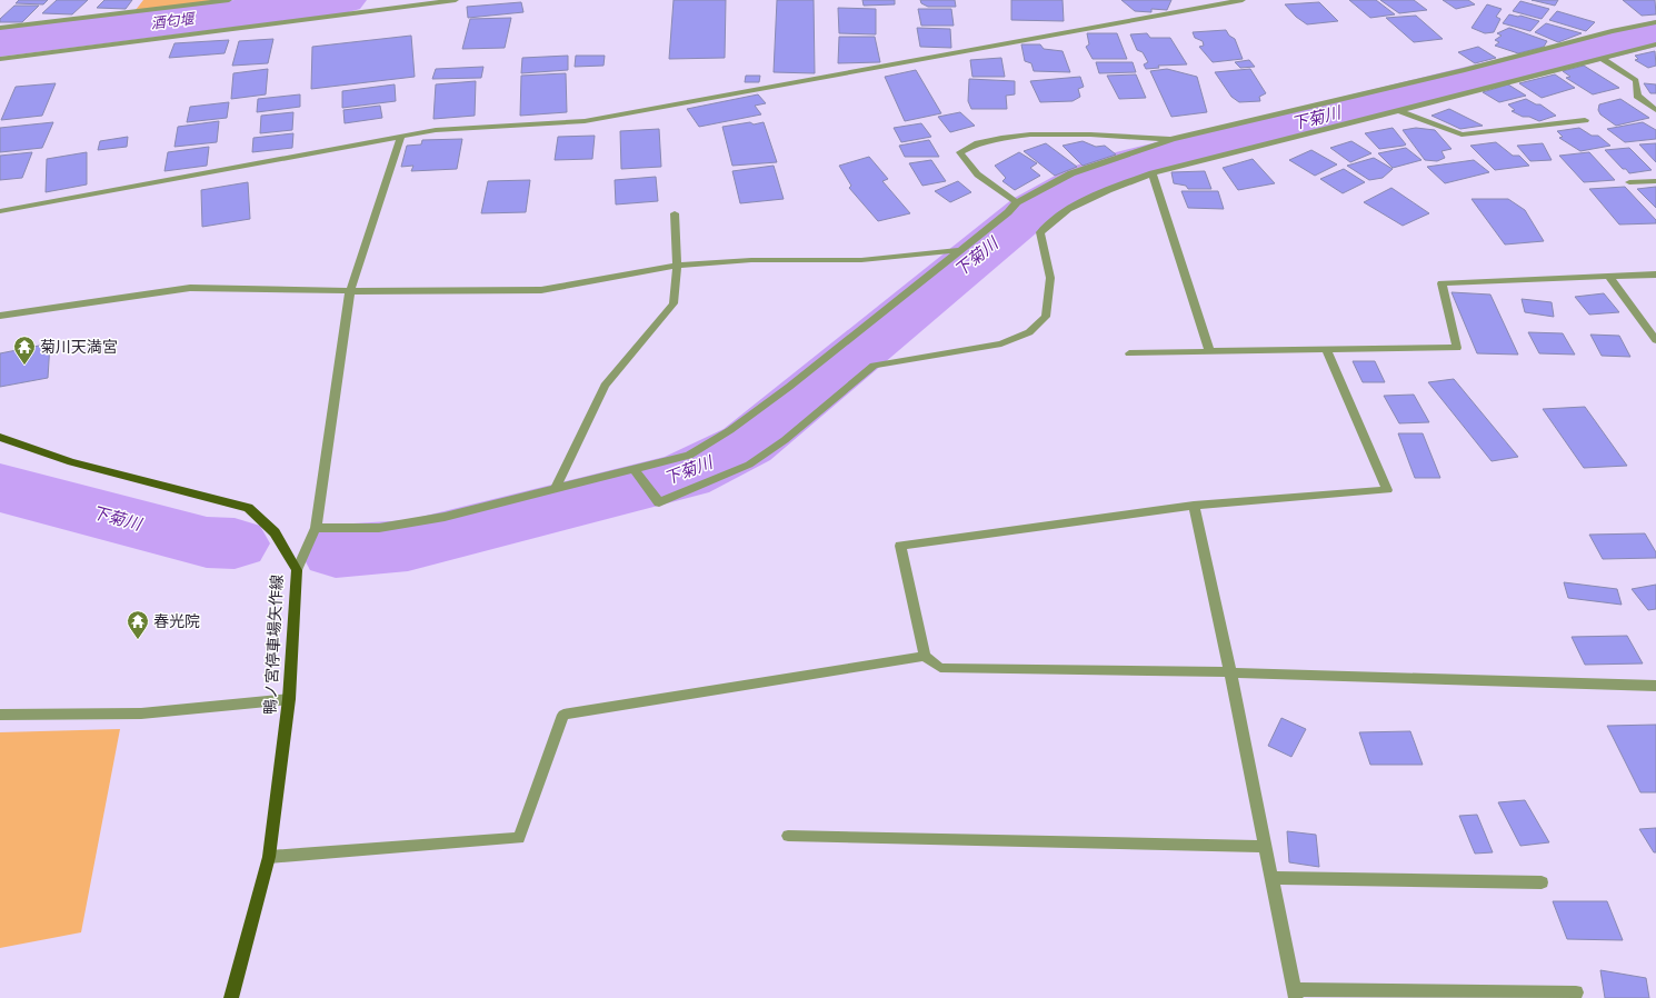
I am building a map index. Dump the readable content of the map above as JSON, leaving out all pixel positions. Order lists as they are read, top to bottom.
{
  "streets": {
    "main road": ["鴨ノ宮停車場矢作線"]
  },
  "water": ["酒匂堰", "下菊川"],
  "places": {
    "temple": ["菊川天満宮", "春光院"]
  }
}
